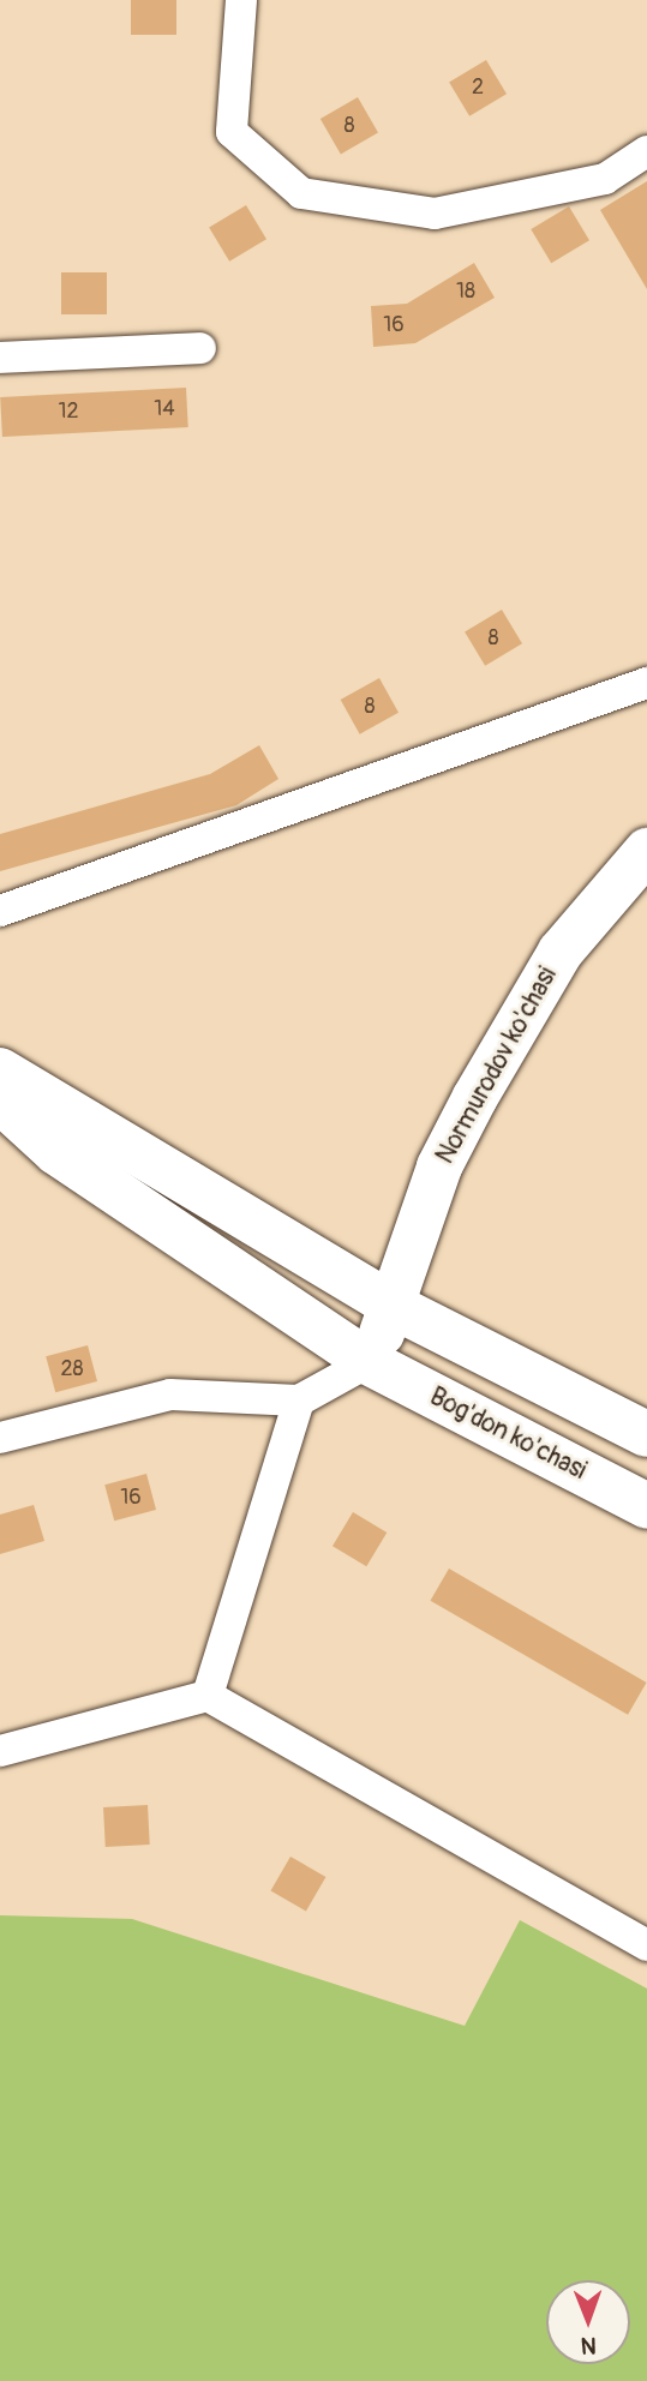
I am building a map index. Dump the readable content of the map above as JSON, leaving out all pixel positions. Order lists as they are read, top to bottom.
{
  "streets": {
    "main road": ["Normurodov ko'chasi", "Bog'don ko'chasi"]
  },
  "crossings": [
    ["Normurodov ko'chasi", "Bog'don ko'chasi"]
  ],
  "house_numbers": [
    "2",
    "8",
    "18",
    "16",
    "14",
    "12",
    "8",
    "8",
    "28",
    "16"
  ],
  "north": "bottom"
}
